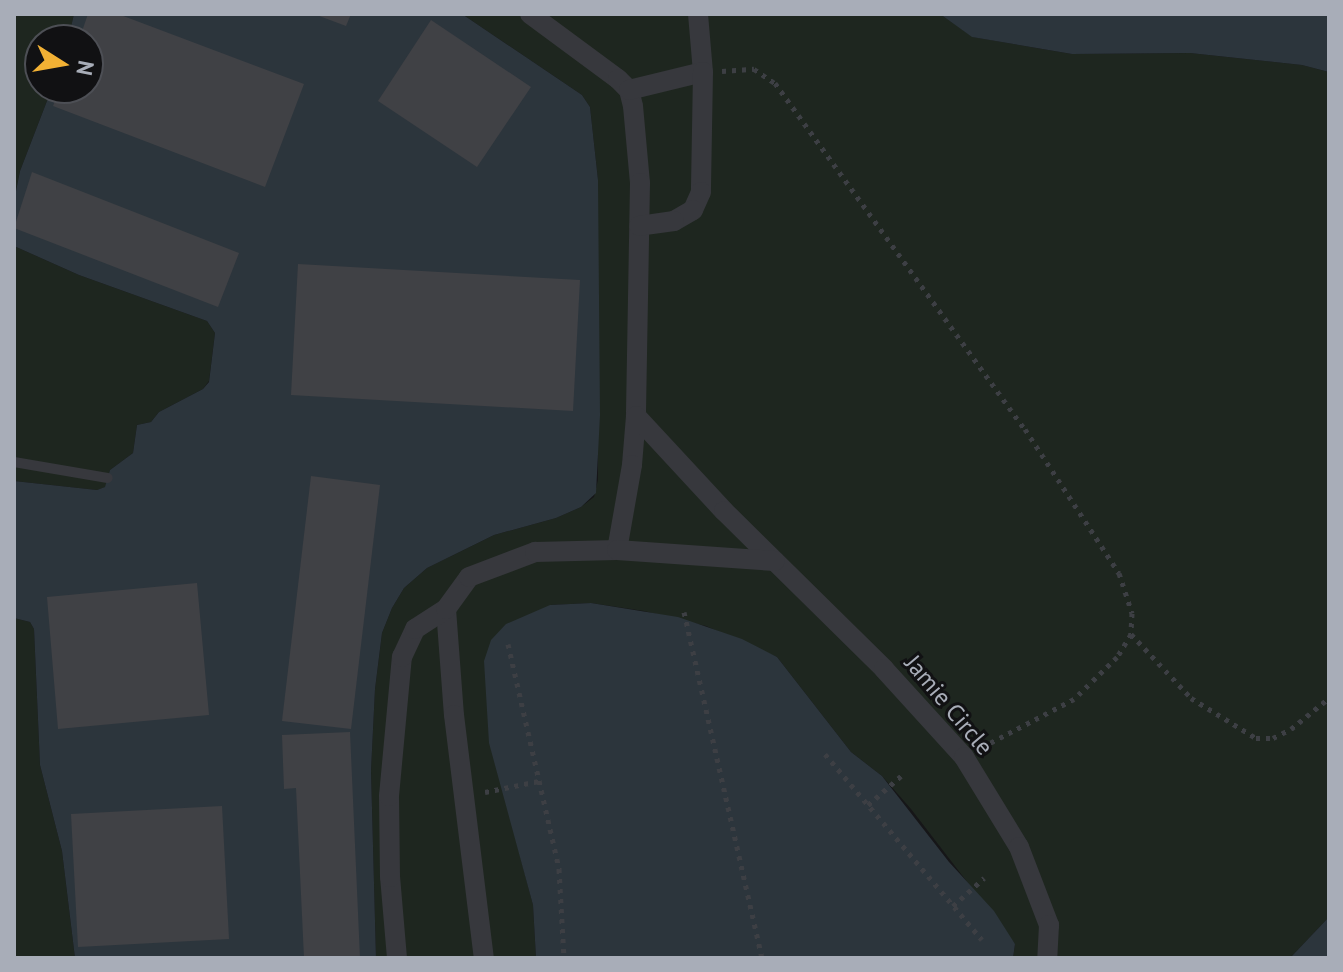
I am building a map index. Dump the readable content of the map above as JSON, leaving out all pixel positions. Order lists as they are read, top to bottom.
{
  "streets": {
    "street": ["Jamie Circle"]
  },
  "north": "right"
}
